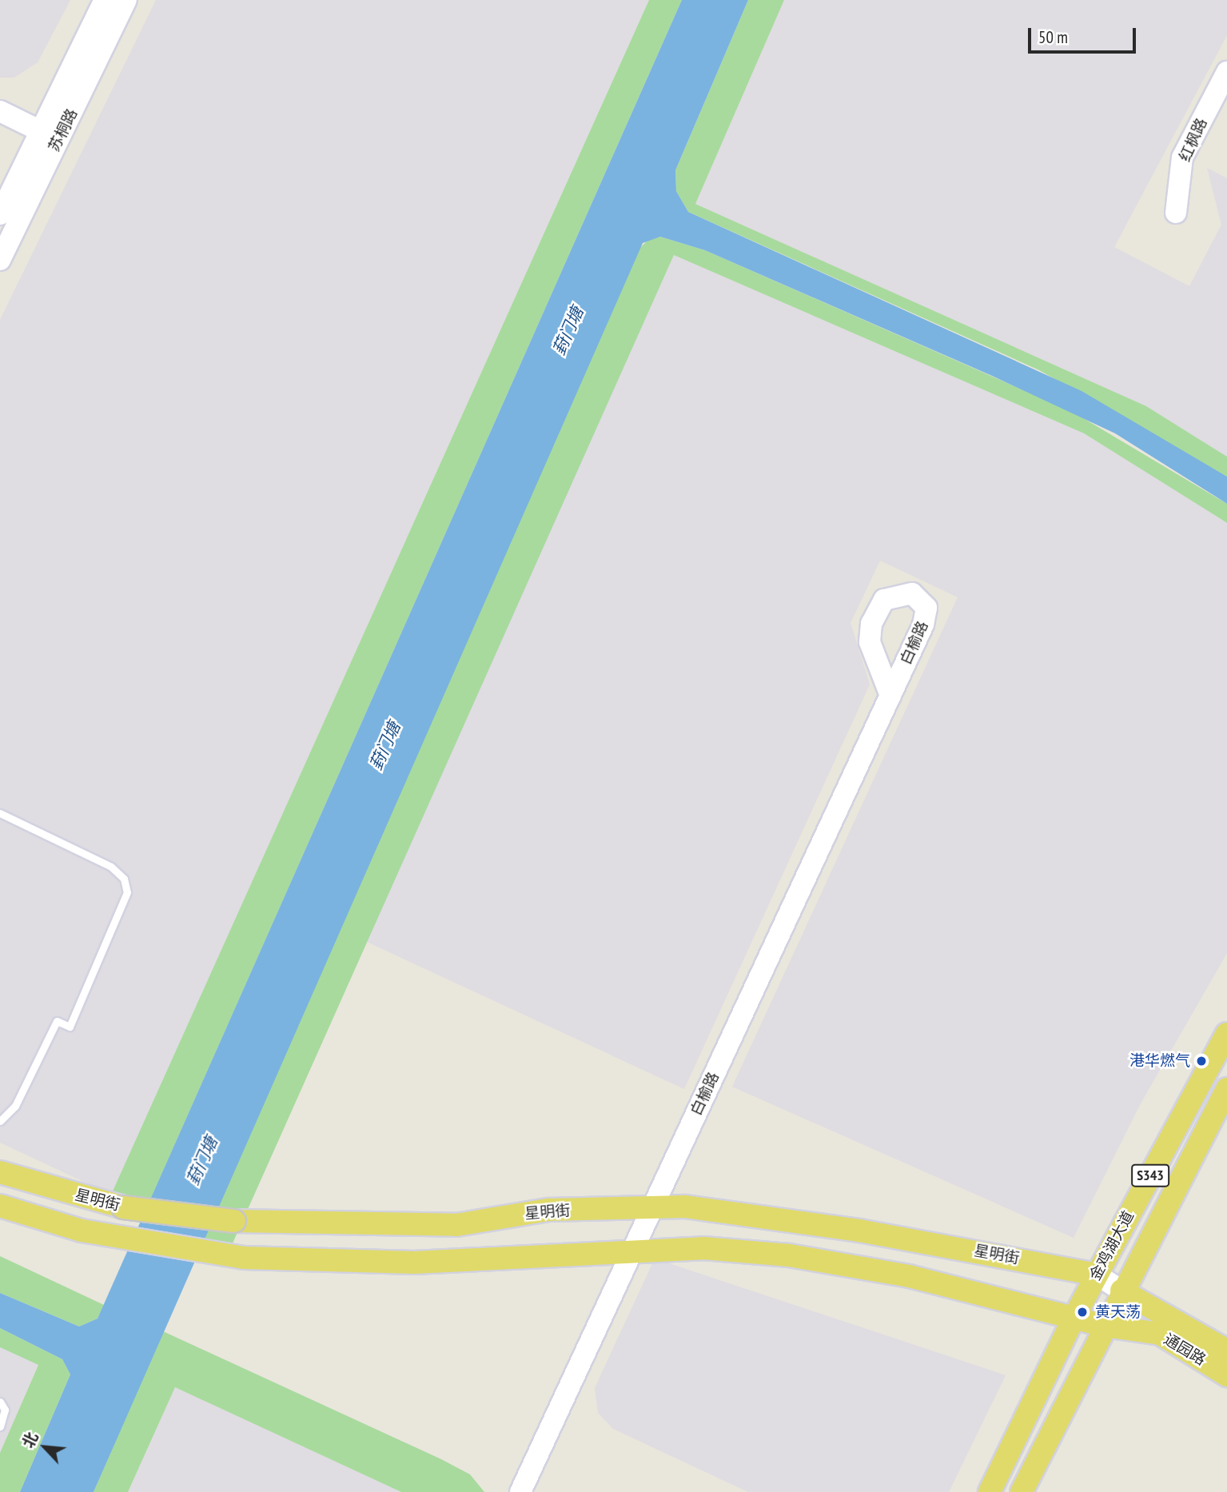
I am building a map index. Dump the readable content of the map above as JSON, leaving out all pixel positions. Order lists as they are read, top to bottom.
{
  "streets": {
    "main road": [
      "S343",
      "星明街",
      "金鸡湖大道",
      "通园路"
    ],
    "street": ["苏桐路", "红枫路", "白榆路"]
  },
  "crossings": [
    ["白榆路", "星明街"],
    ["星明街", "金鸡湖大道"],
    ["星明街", "通园路"],
    ["金鸡湖大道", "通园路"]
  ],
  "water": ["葑门塘"],
  "places": ["港华燃气", "黄天荡"],
  "scale_bar": "50 m",
  "north": "top left"
}
